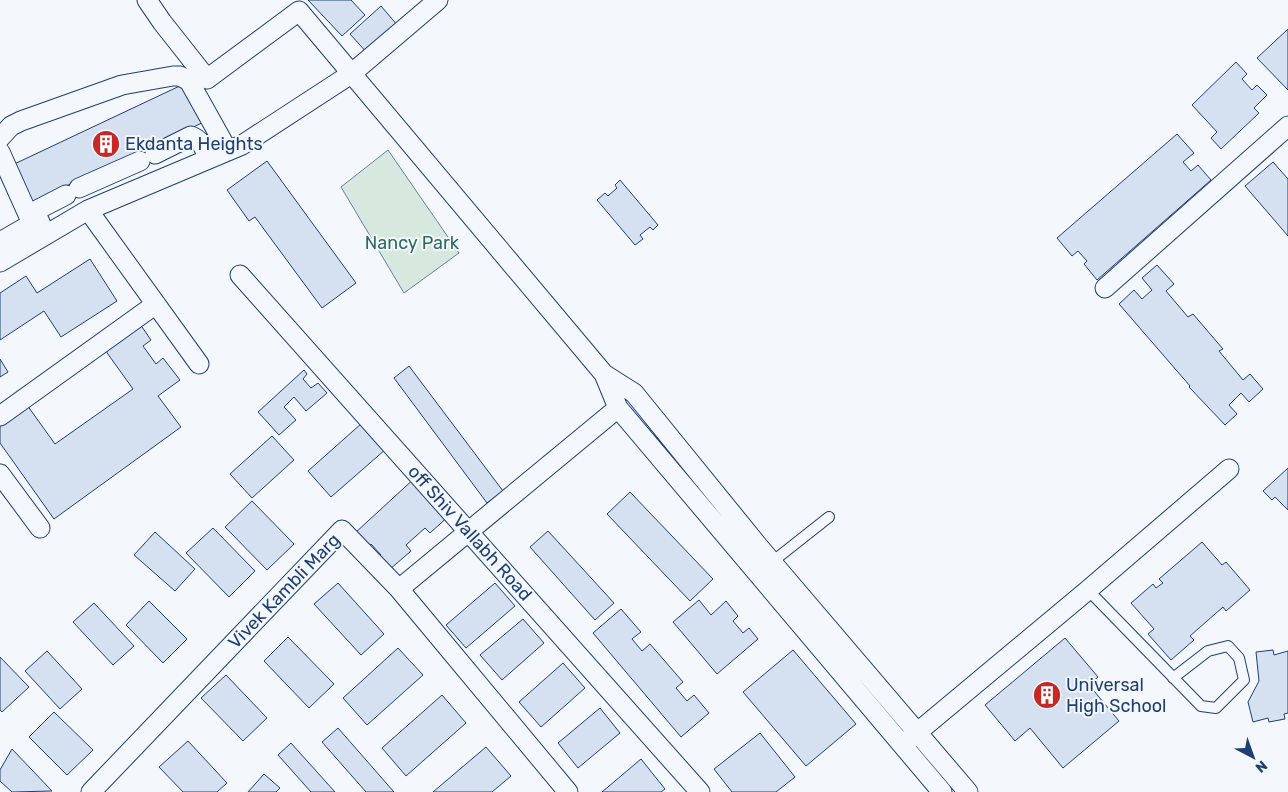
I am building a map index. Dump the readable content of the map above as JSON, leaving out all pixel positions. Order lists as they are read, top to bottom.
{
  "streets": {
    "street": ["off Shiv Vallabh Road", "Vivek Kambli Marg"]
  },
  "parks": ["Nancy Park"],
  "places": {
    "building": ["Ekdanta Heights", "Universal High School"]
  },
  "north": "bottom right"
}
